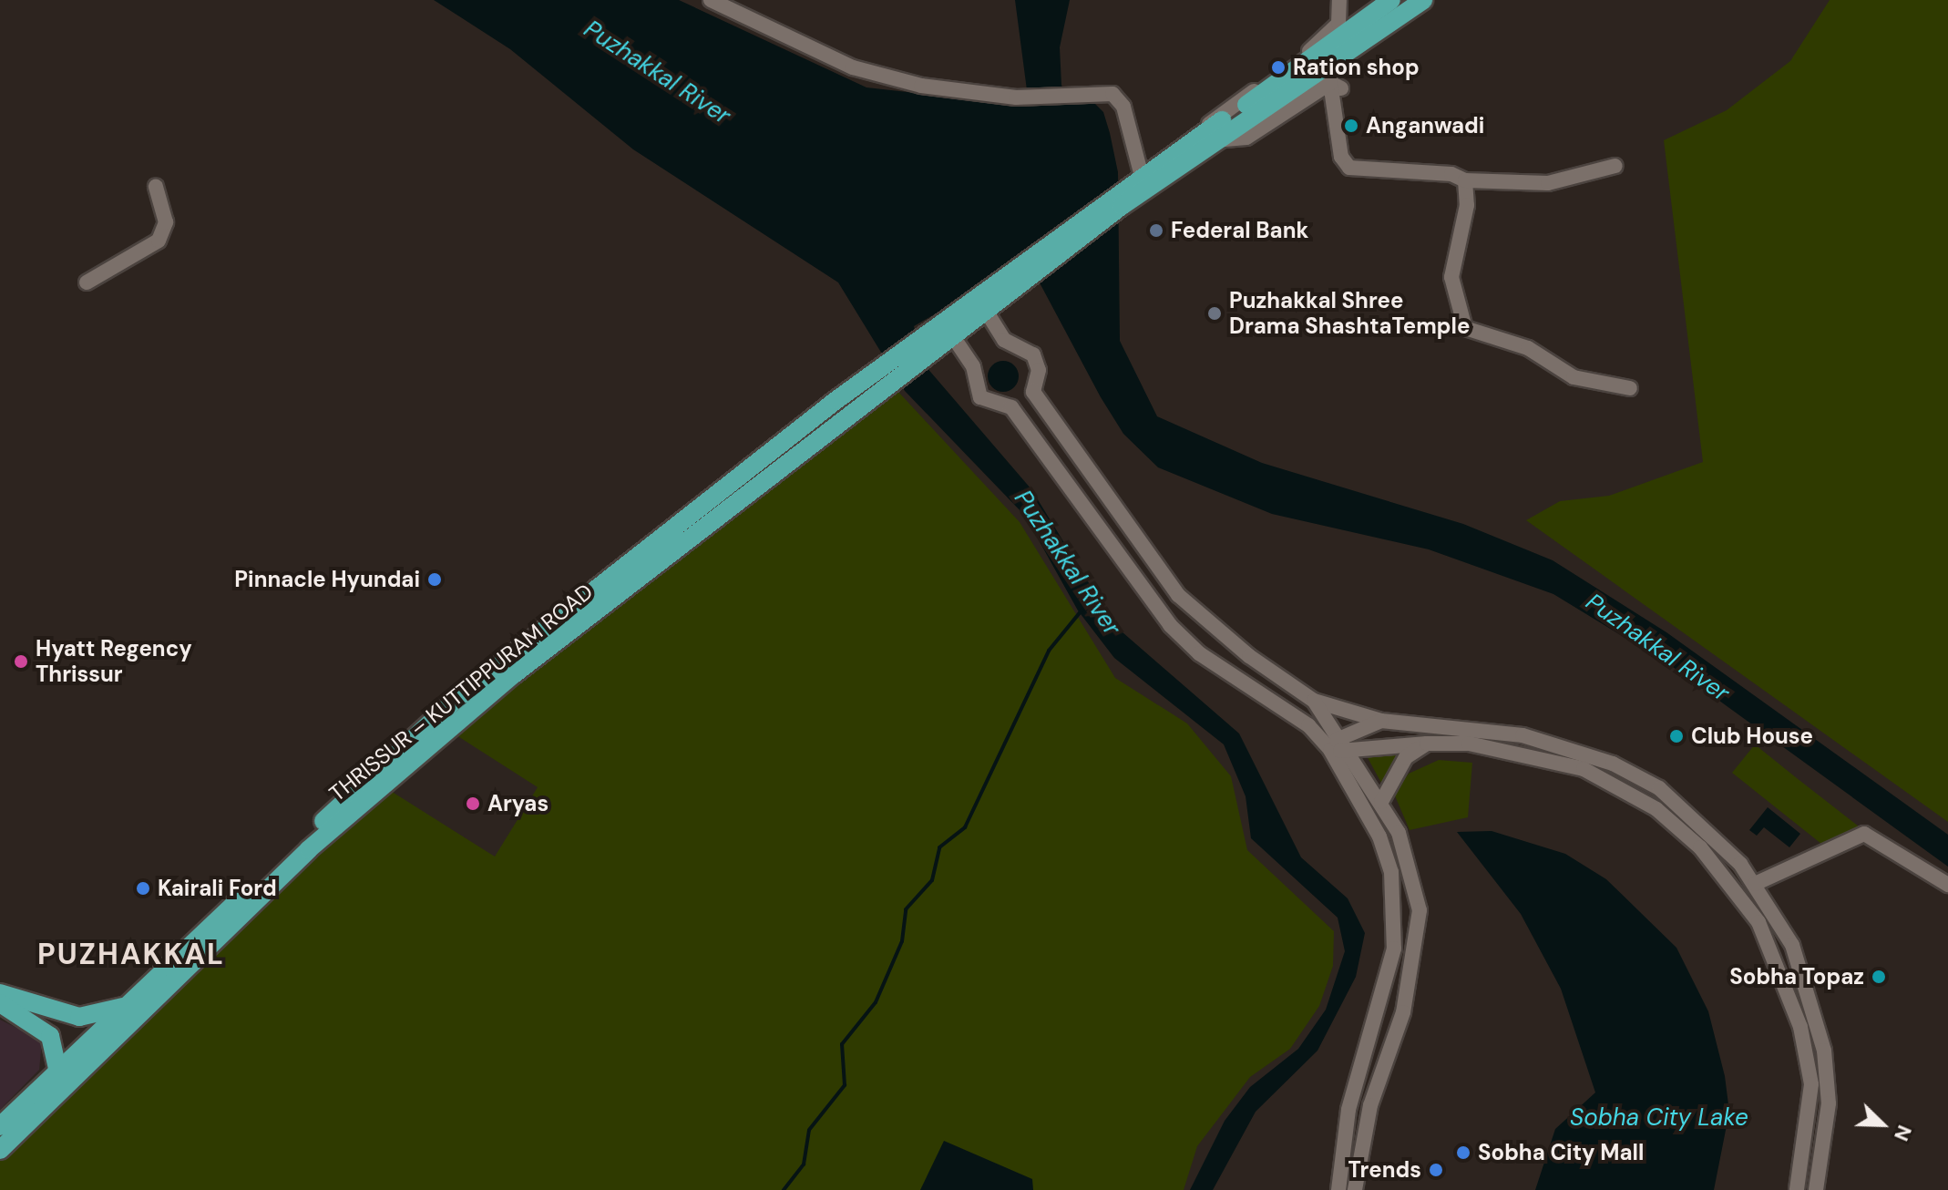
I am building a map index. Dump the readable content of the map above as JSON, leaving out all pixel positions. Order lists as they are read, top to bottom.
{
  "streets": {
    "main road": ["THRISSUR – KUTTIPPURAM ROAD"]
  },
  "districts": ["PUZHAKKAL"],
  "water": ["Puzhakkal River", "Sobha City Lake"],
  "places": [
    "Ration shop",
    "Anganwadi",
    "Federal Bank",
    "Puzhakkal Shree Drama ShashtaTemple",
    "Pinnacle Hyundai",
    "Hyatt Regency Thrissur",
    "Club House",
    "Aryas",
    "Kairali Ford",
    "Sobha Topaz",
    "Sobha City Mall",
    "Trends"
  ],
  "north": "bottom right"
}
